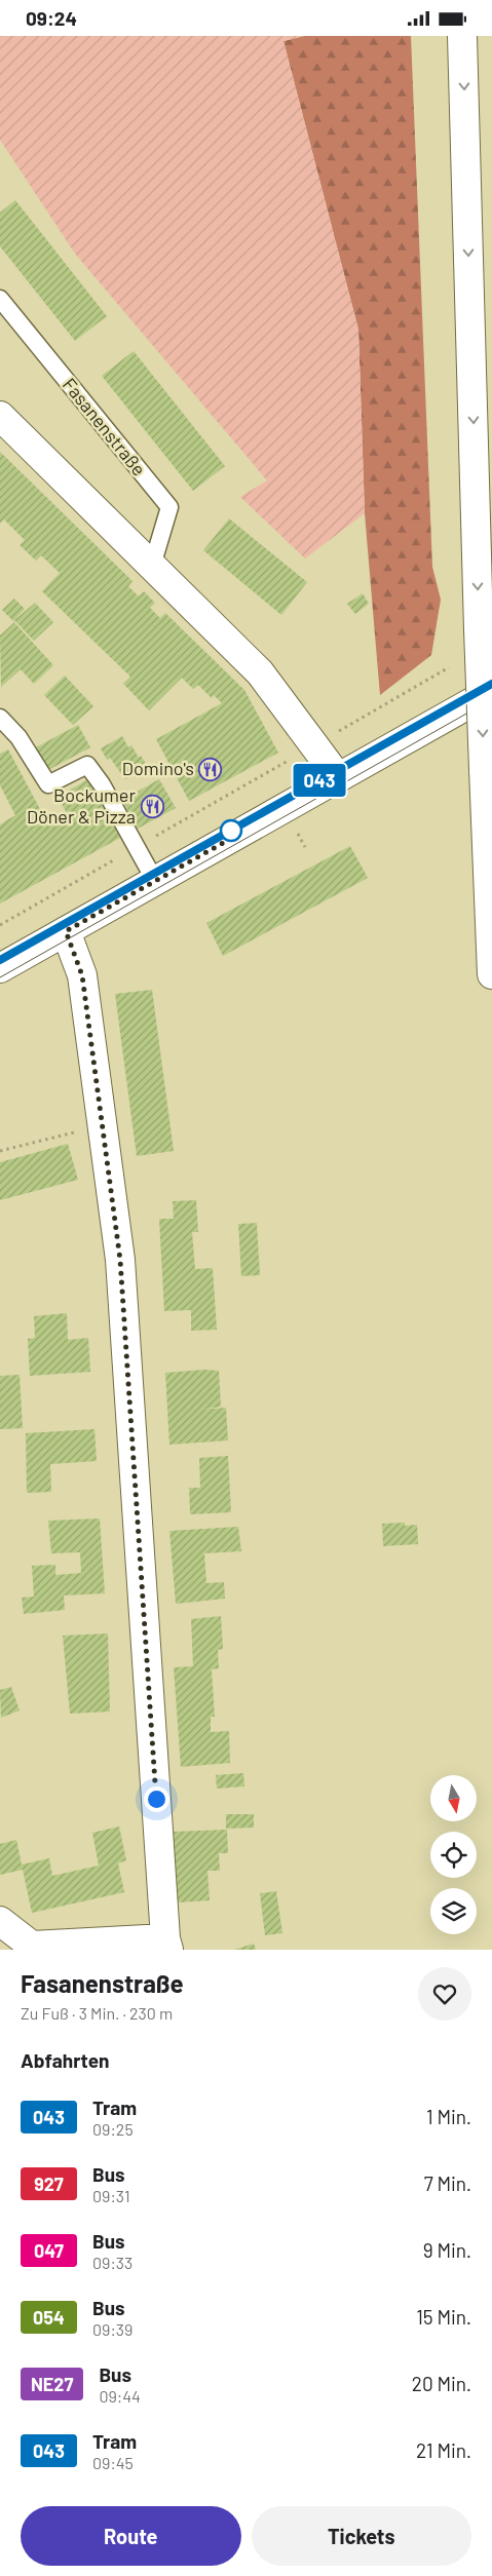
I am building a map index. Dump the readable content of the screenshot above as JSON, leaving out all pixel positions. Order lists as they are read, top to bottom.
{
  "streets": {
    "lane": ["Fasanenstraße"]
  },
  "places": {
    "restaurant": ["Domino's", "Bockumer Döner & Pizza"]
  },
  "lines": ["tram line 043"],
  "north": "bottom",
  "page": {
    "status": "09:24",
    "on_map": "043",
    "heading": [
      ["Fasanenstraße", "Zu Fuß · 3 Min. · 230 m"],
      "Abfahrten"
    ],
    "list": [
      {
        "mark": "043",
        "name": "Tram",
        "note": "09:25",
        "value": "1 Min."
      },
      {
        "mark": "927",
        "name": "Bus",
        "note": "09:31",
        "value": "7 Min."
      },
      {
        "mark": "047",
        "name": "Bus",
        "note": "09:33",
        "value": "9 Min."
      },
      {
        "mark": "054",
        "name": "Bus",
        "note": "09:39",
        "value": "15 Min."
      },
      {
        "mark": "NE27",
        "name": "Bus",
        "note": "09:44",
        "value": "20 Min."
      },
      {
        "mark": "043",
        "name": "Tram",
        "note": "09:45",
        "value": "21 Min."
      }
    ],
    "buttons": ["Route", "Tickets"]
  }
}
